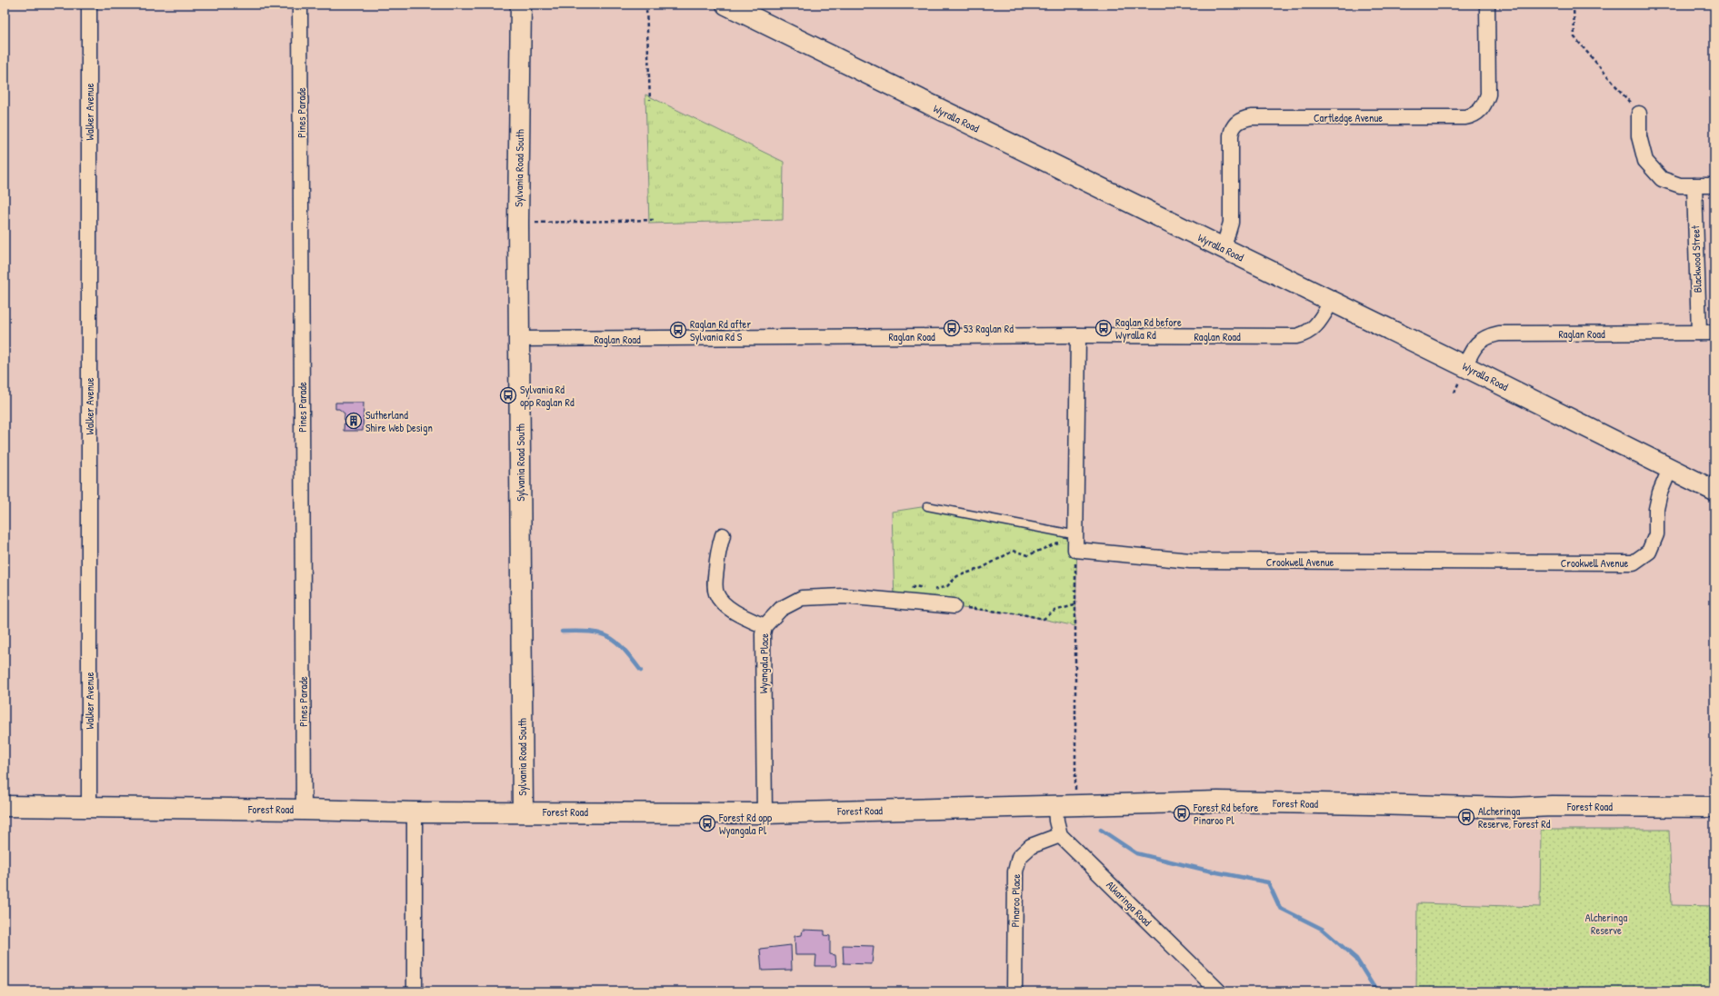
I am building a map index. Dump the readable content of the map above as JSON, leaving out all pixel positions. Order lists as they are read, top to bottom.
{
  "streets": {
    "street": [
      "Walker Avenue",
      "Pines Parade",
      "Cartledge Avenue",
      "Wyralla Road",
      "Sylvania Road South",
      "Blackwood Street",
      "Raglan Road",
      "Crookwell Avenue",
      "Wyangala Place",
      "Forest Road",
      "Pinaroo Place",
      "Alkaringa Road"
    ]
  },
  "crossings": [
    ["Walker Avenue", "Forest Road"],
    ["Pines Parade", "Forest Road"],
    ["Cartledge Avenue", "Wyralla Road"],
    ["Wyralla Road", "Raglan Road"],
    ["Wyralla Road", "Crookwell Avenue"],
    ["Sylvania Road South", "Raglan Road"],
    ["Sylvania Road South", "Forest Road"],
    ["Blackwood Street", "Raglan Road"],
    ["Wyangala Place", "Forest Road"],
    ["Pinaroo Place", "Alkaringa Road"]
  ],
  "parks": ["Alcheringa Reserve"],
  "places": {
    "bus stop": [
      "53 Raglan Rd",
      "Raglan Rd before Wyralla Rd",
      "Raglan Rd after Sylvania Rd S",
      "Sylvania Rd opp Raglan Rd",
      "Forest Rd before Pinaroo Pl",
      "Alcheringa Reserve, Forest Rd",
      "Forest Rd opp Wyangala Pl"
    ],
    "building": ["Sutherland Shire Web Design"]
  }
}
